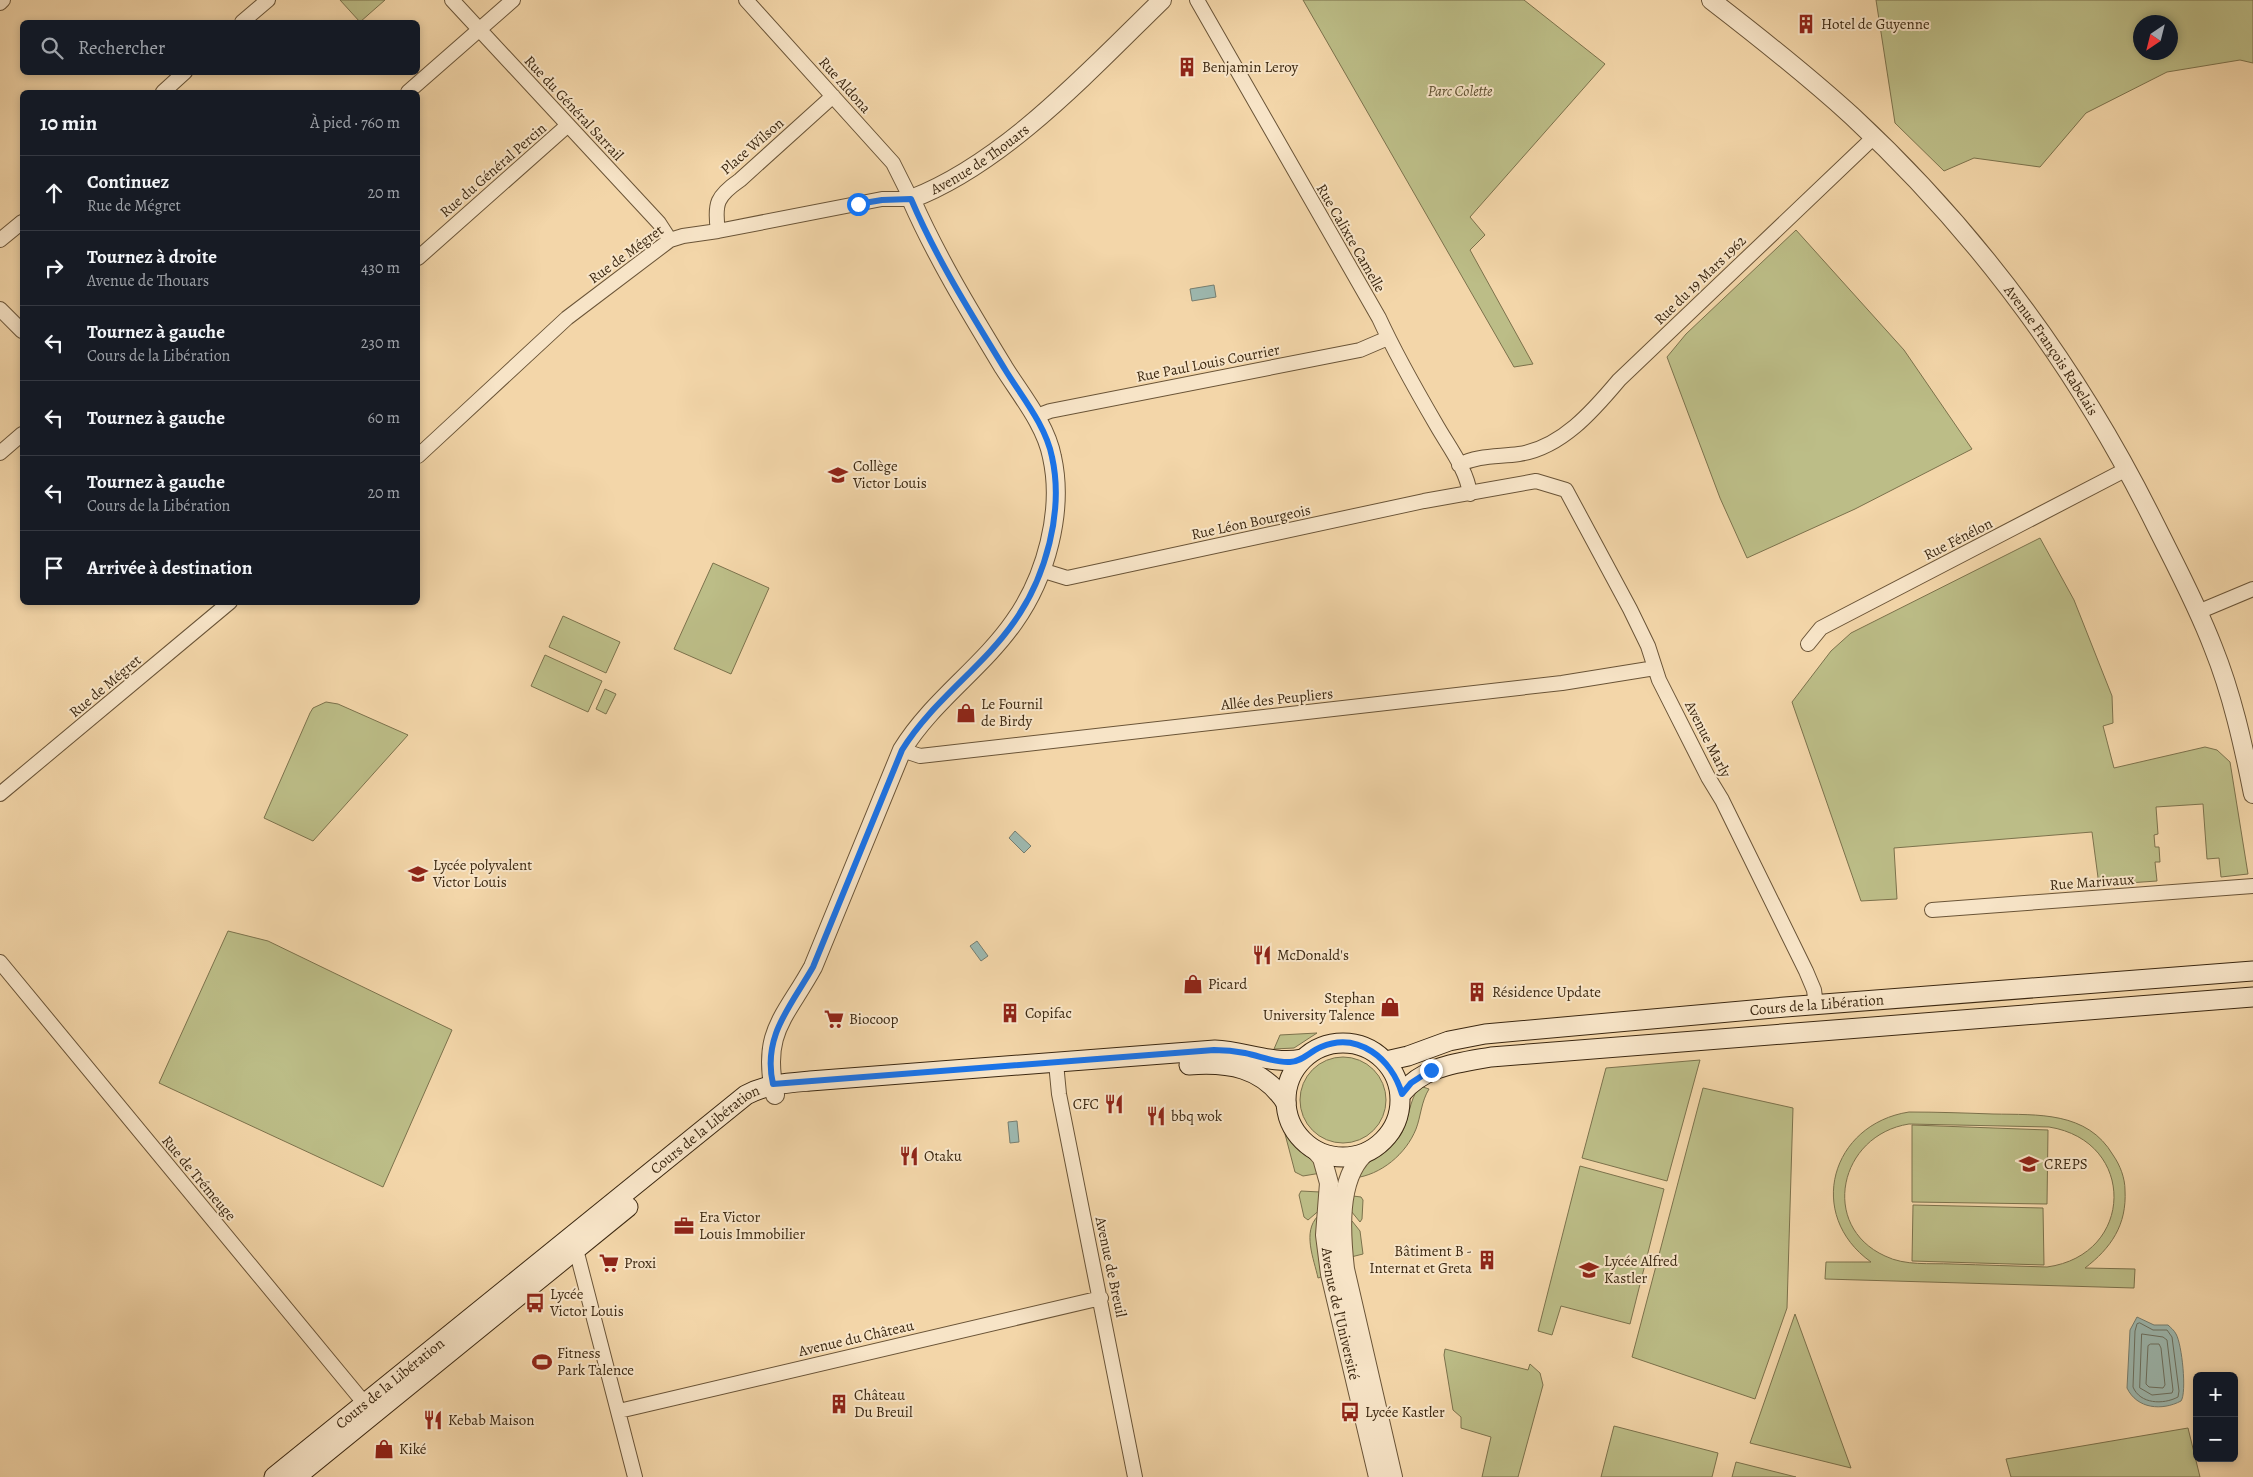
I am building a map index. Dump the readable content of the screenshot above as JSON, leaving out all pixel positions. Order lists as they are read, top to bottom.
{
  "streets": {
    "main road": ["Cours de la Libération"],
    "street": [
      "Rue Aldona",
      "Rue du Général Sarrail",
      "Place Wilson",
      "Avenue de Thouars",
      "Rue du Général Percin",
      "Rue Calixte Camelle",
      "Rue de Mégret",
      "Rue du 19 Mars 1962",
      "Avenue François Rabelais",
      "Rue Paul Louis Courrier",
      "Rue Léon Bourgeois",
      "Rue Fénélon",
      "Allée des Peupliers",
      "Avenue Marly",
      "Rue Marivaux",
      "Rue de Trémeuge",
      "Avenue de Breuil",
      "Avenue de l'Université",
      "Avenue du Château"
    ]
  },
  "crossings": [
    ["Rue Aldona", "Place Wilson"],
    ["Rue Aldona", "Avenue de Thouars"],
    ["Rue Aldona", "Rue de Mégret"],
    ["Rue du Général Sarrail", "Rue du Général Percin"],
    ["Rue du Général Sarrail", "Rue de Mégret"],
    ["Place Wilson", "Rue de Mégret"],
    ["Avenue de Thouars", "Rue de Mégret"],
    ["Avenue de Thouars", "Rue Paul Louis Courrier"],
    ["Avenue de Thouars", "Rue Léon Bourgeois"],
    ["Avenue de Thouars", "Allée des Peupliers"],
    ["Avenue de Thouars", "Cours de la Libération"],
    ["Rue Calixte Camelle", "Rue du 19 Mars 1962"],
    ["Rue Calixte Camelle", "Rue Paul Louis Courrier"],
    ["Rue Calixte Camelle", "Rue Léon Bourgeois"],
    ["Rue du 19 Mars 1962", "Avenue François Rabelais"],
    ["Avenue François Rabelais", "Rue Fénélon"],
    ["Rue Léon Bourgeois", "Avenue Marly"],
    ["Allée des Peupliers", "Avenue Marly"],
    ["Avenue Marly", "Cours de la Libération"],
    ["Cours de la Libération", "Rue de Trémeuge"],
    ["Cours de la Libération", "Avenue de Breuil"],
    ["Cours de la Libération", "Avenue de l'Université"],
    ["Avenue de Breuil", "Avenue du Château"]
  ],
  "parks": ["Parc Colette"],
  "places": {
    "building": [
      "Hotel de Guyenne",
      "Benjamin Leroy",
      "Résidence Update",
      "Copifac",
      "Bâtiment B - Internat et Greta",
      "Château Du Breuil"
    ],
    "school or university": [
      "Collège Victor Louis",
      "Lycée polyvalent Victor Louis",
      "CREPS",
      "Lycée Alfred Kastler"
    ],
    "shop": [
      "Le Fournil de Birdy",
      "Picard",
      "Stephan University Talence",
      "Kiké"
    ],
    "restaurant": [
      "McDonald's",
      "CFC",
      "bbq wok",
      "Otaku",
      "Kebab Maison"
    ],
    "supermarket": ["Biocoop", "Proxi"],
    "office": ["Era Victor Louis Immobilier"],
    "bus stop": ["Lycée Victor Louis", "Lycée Kastler"],
    "sports": ["Fitness Park Talence"]
  },
  "north": "bottom left",
  "page": {
    "search": "Rechercher",
    "heading": ["10 min", "À pied · 760 m"],
    "list": [
      ["Continuez", "Rue de Mégret", "20 m"],
      ["Tournez à droite", "Avenue de Thouars", "430 m"],
      ["Tournez à gauche", "Cours de la Libération", "230 m"],
      ["Tournez à gauche", "60 m"],
      ["Tournez à gauche", "Cours de la Libération", "20 m"],
      "Arrivée à destination"
    ],
    "map_buttons": ["+", "−"]
  }
}
